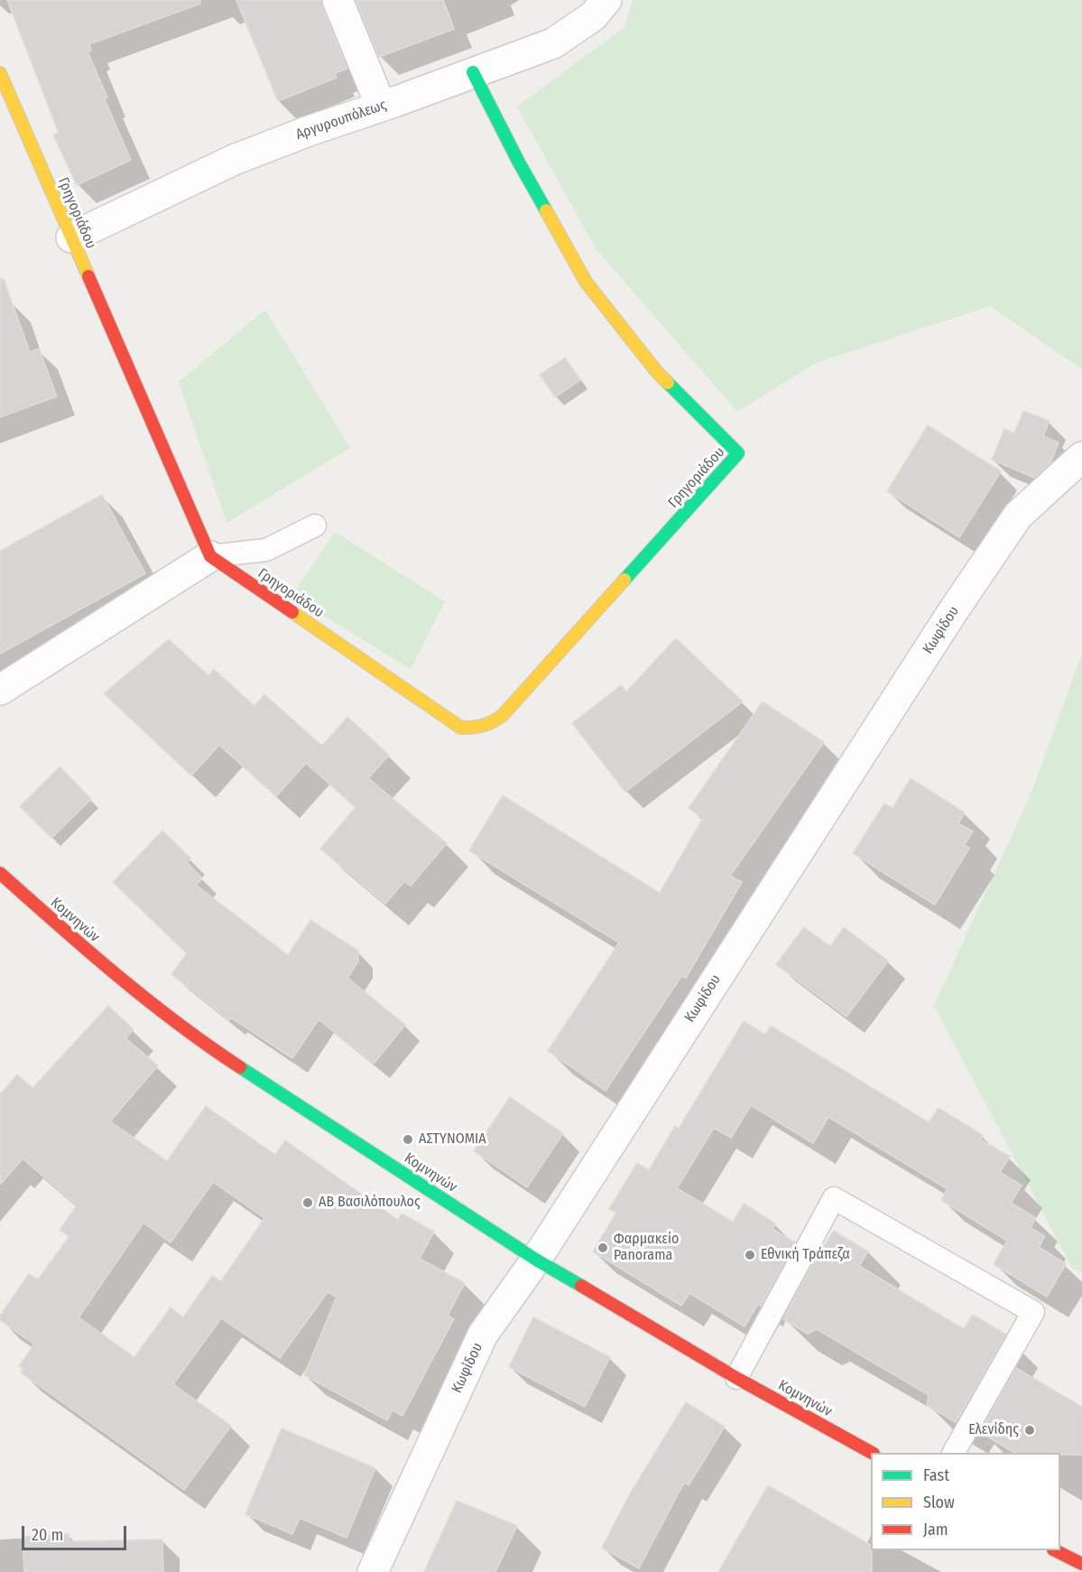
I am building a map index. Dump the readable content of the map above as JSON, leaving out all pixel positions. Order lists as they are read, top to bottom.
{
  "streets": {
    "street": [
      "Αργυρουπόλεως",
      "Γρηγοριάδου",
      "Κωφίδου",
      "Κομνηνών"
    ]
  },
  "crossings": [
    ["Αργυρουπόλεως", "Γρηγοριάδου"],
    ["Κωφίδου", "Κομνηνών"]
  ],
  "places": [
    "ΑΣΤΥΝΟΜΙΑ",
    "ΑΒ Βασιλόπουλος",
    "Φαρμακείο Panorama",
    "Εθνική Τράπεζα",
    "Ελενίδης"
  ],
  "legend": ["Fast", "Slow", "Jam"],
  "scale_bar": "20 m"
}
